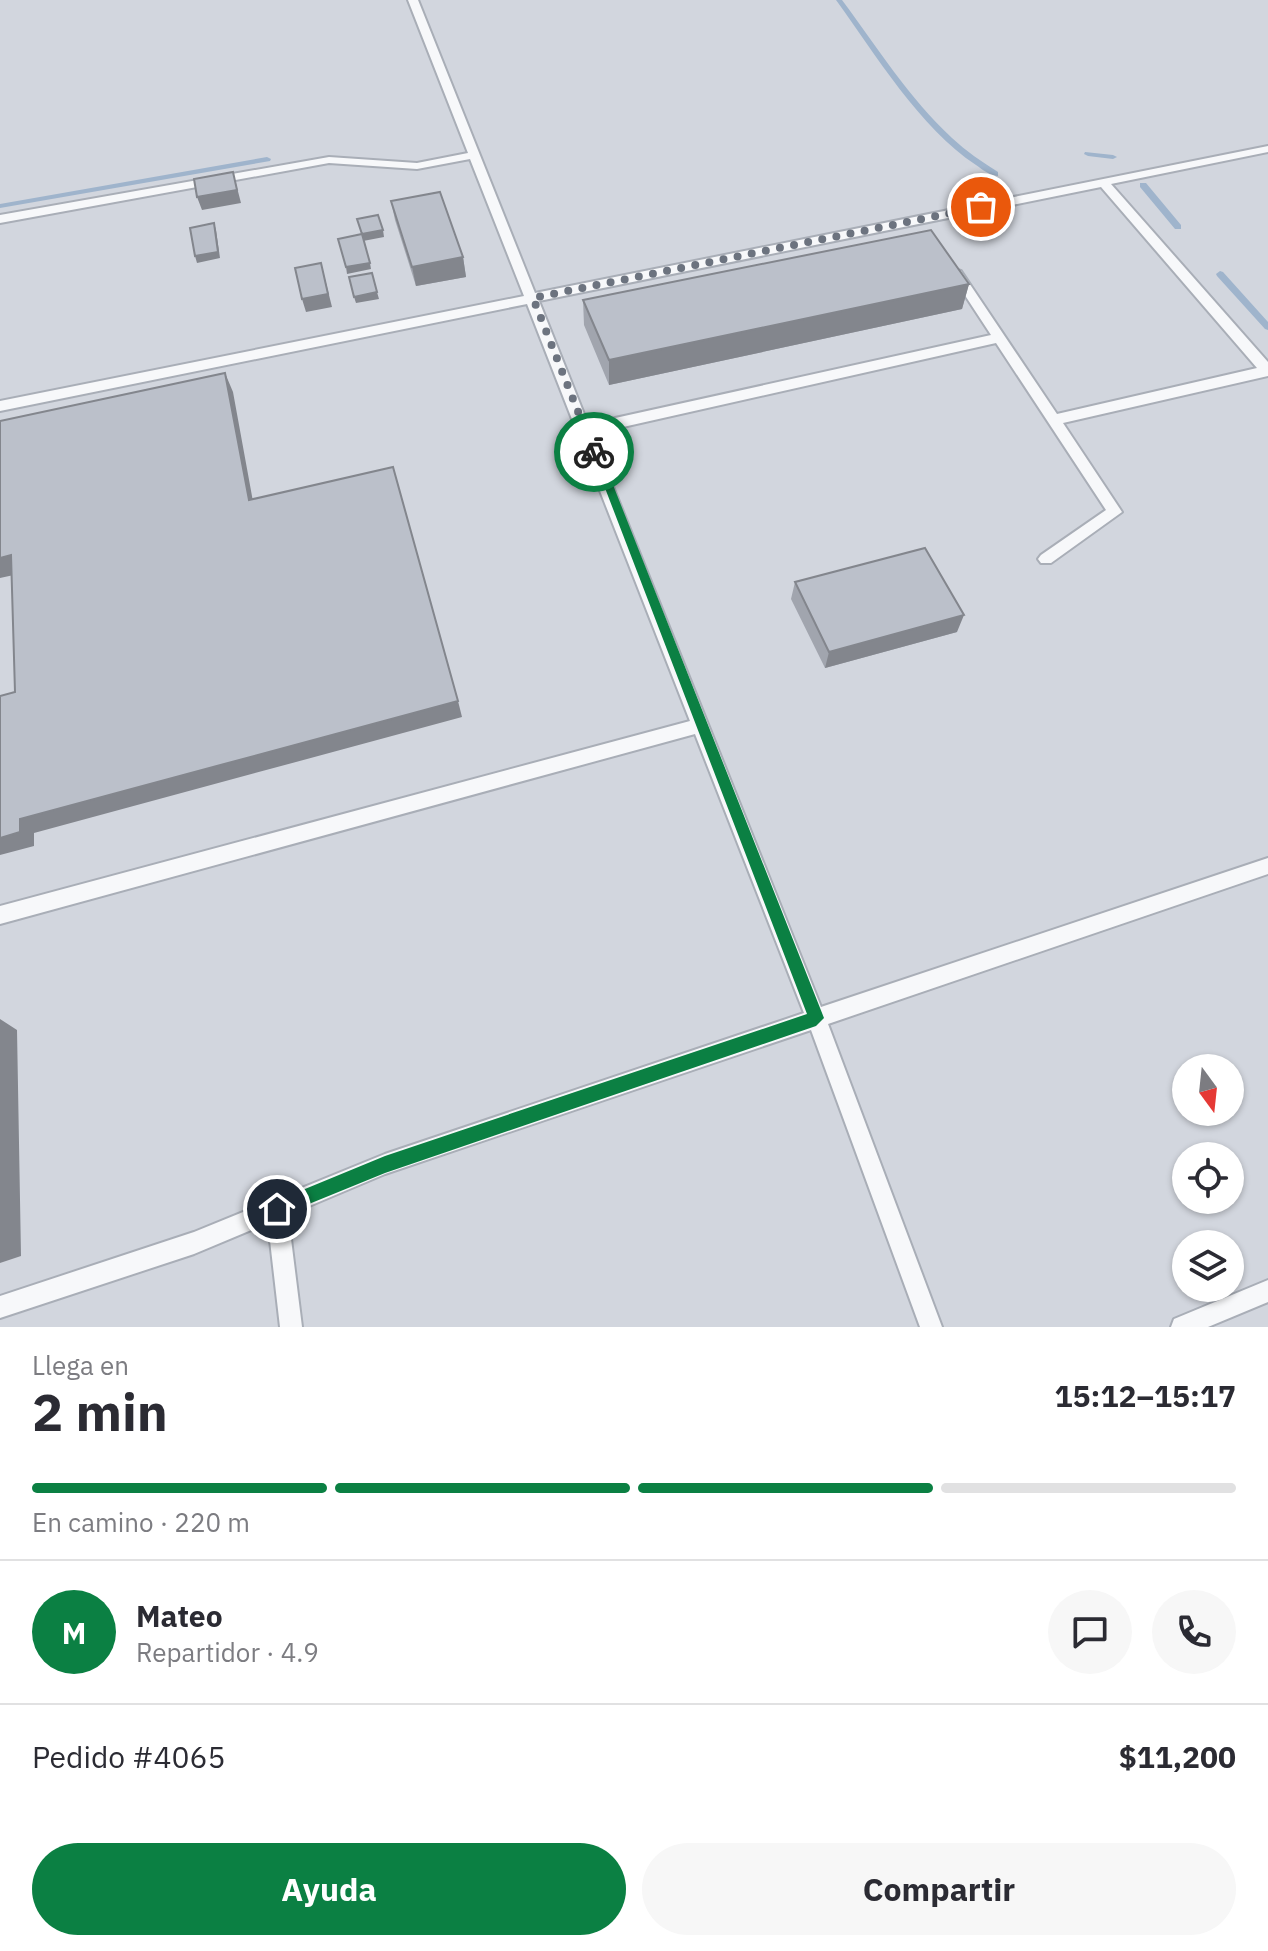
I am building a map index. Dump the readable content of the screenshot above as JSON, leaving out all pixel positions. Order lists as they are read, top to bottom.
{
  "north": "bottom",
  "page": {
    "heading": ["2 min", "Llega en", "15:12–15:17"],
    "panel": [
      "Mateo",
      "Repartidor · 4.9",
      "Pedido #4065",
      "$11,200"
    ],
    "bar": "En camino · 220 m",
    "round": "M",
    "buttons": ["Ayuda", "Compartir"]
  }
}
